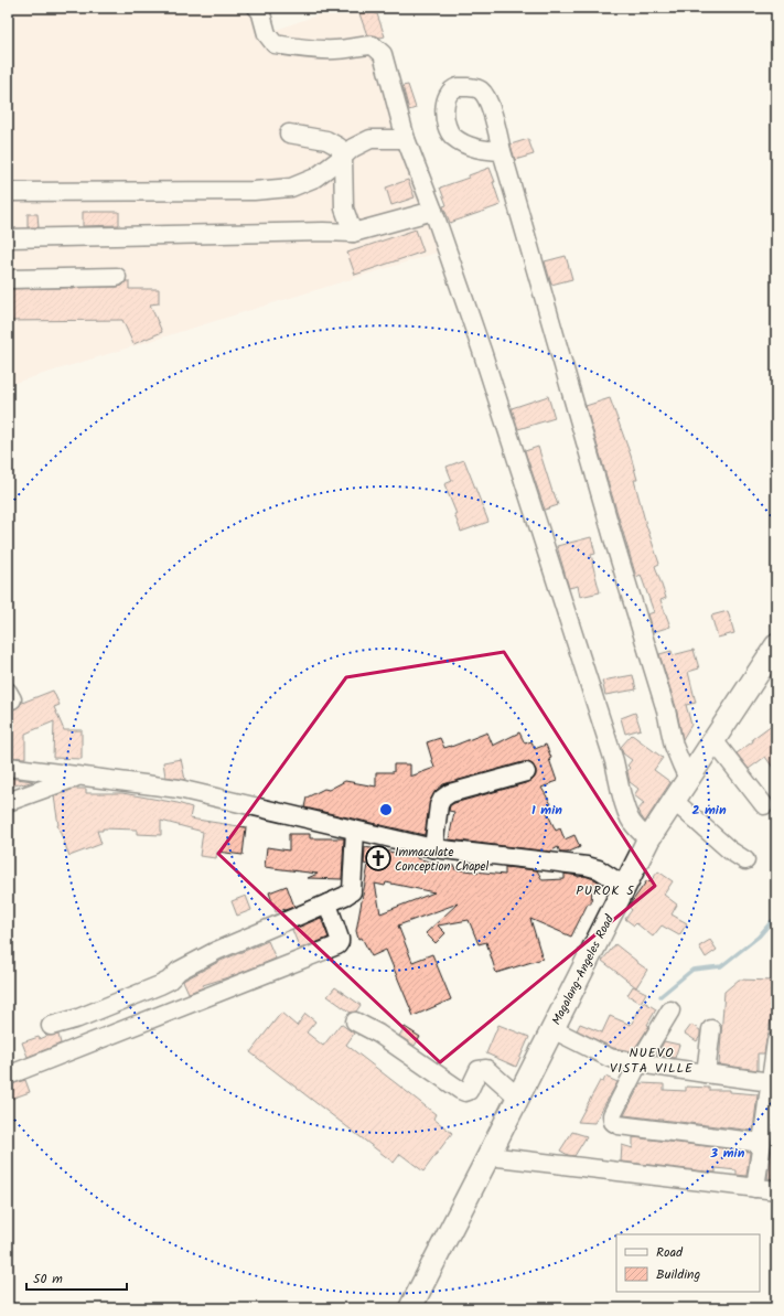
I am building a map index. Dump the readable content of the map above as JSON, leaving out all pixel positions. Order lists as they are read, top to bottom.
{
  "streets": {
    "main road": ["Magalang-Angeles Road"]
  },
  "districts": ["PUROK 5", "NUEVO VISTA VILLE"],
  "places": {
    "church": ["Immaculate Conception Chapel"]
  },
  "legend": ["Road", "Building"],
  "scale_bar": "50 m",
  "rings": ["1 min", "2 min", "3 min"]
}
